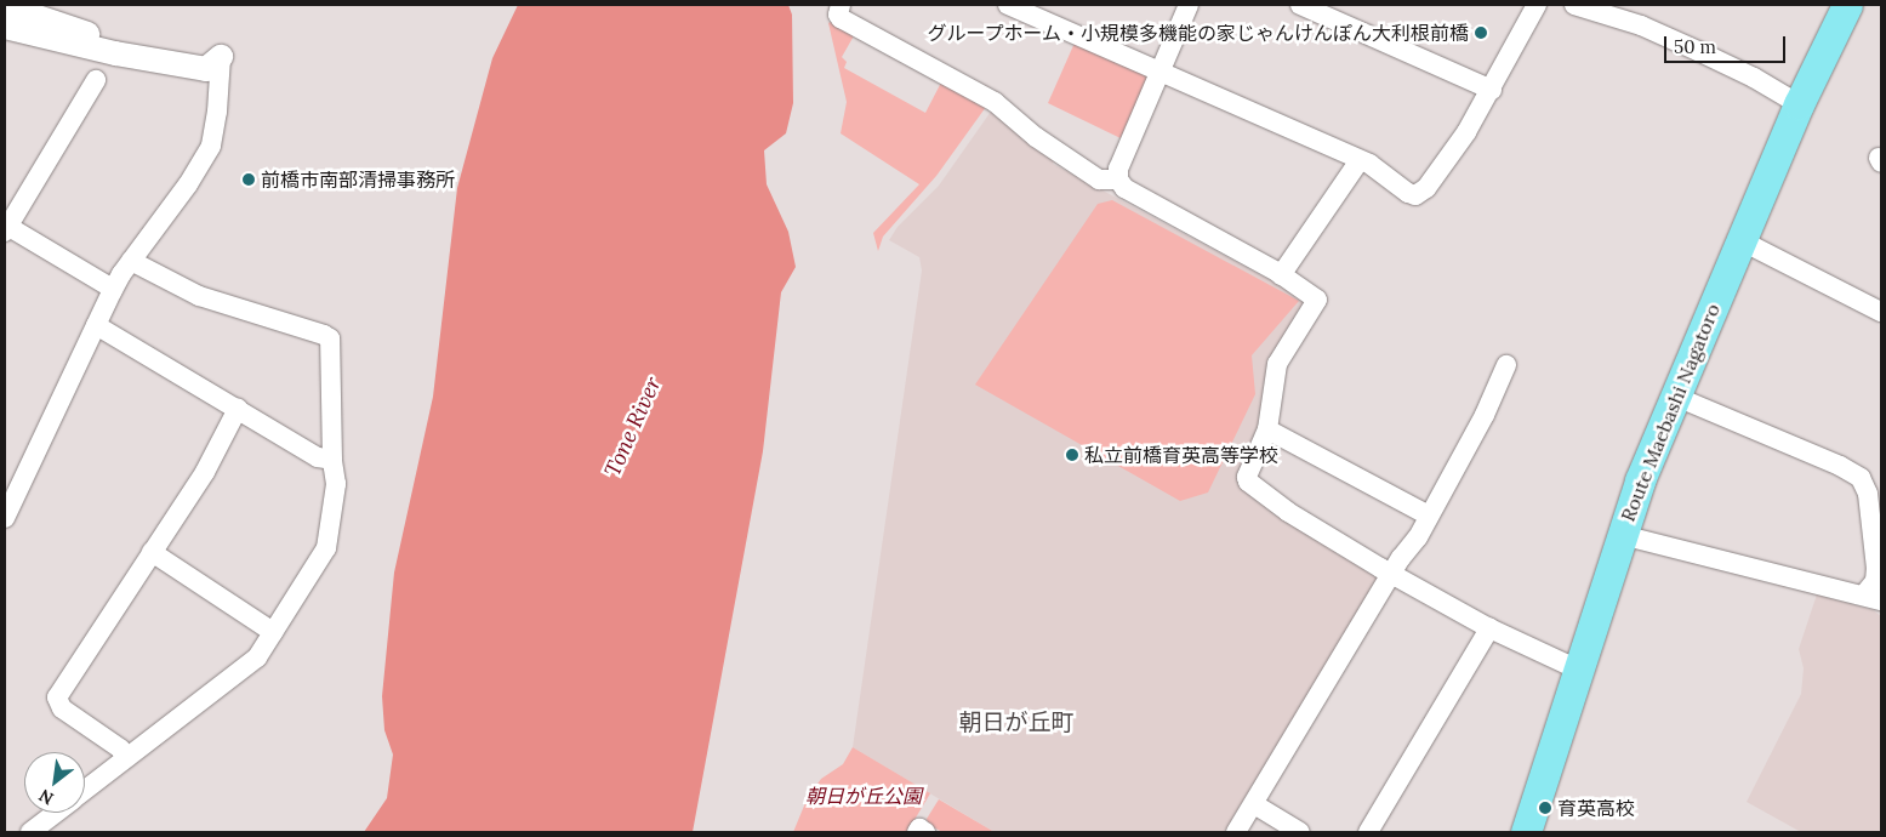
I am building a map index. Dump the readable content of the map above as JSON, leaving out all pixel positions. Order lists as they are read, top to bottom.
{
  "streets": {
    "main road": ["Route Maebashi Nagatoro"]
  },
  "districts": ["朝日が丘町"],
  "water": ["Tone River"],
  "parks": ["朝日が丘公園"],
  "places": [
    "グループホーム・小規模多機能の家じゃんけんぽん大利根前橋",
    "前橋市南部清掃事務所",
    "私立前橋育英高等学校",
    "育英高校"
  ],
  "scale_bar": "50 m",
  "north": "bottom left"
}
